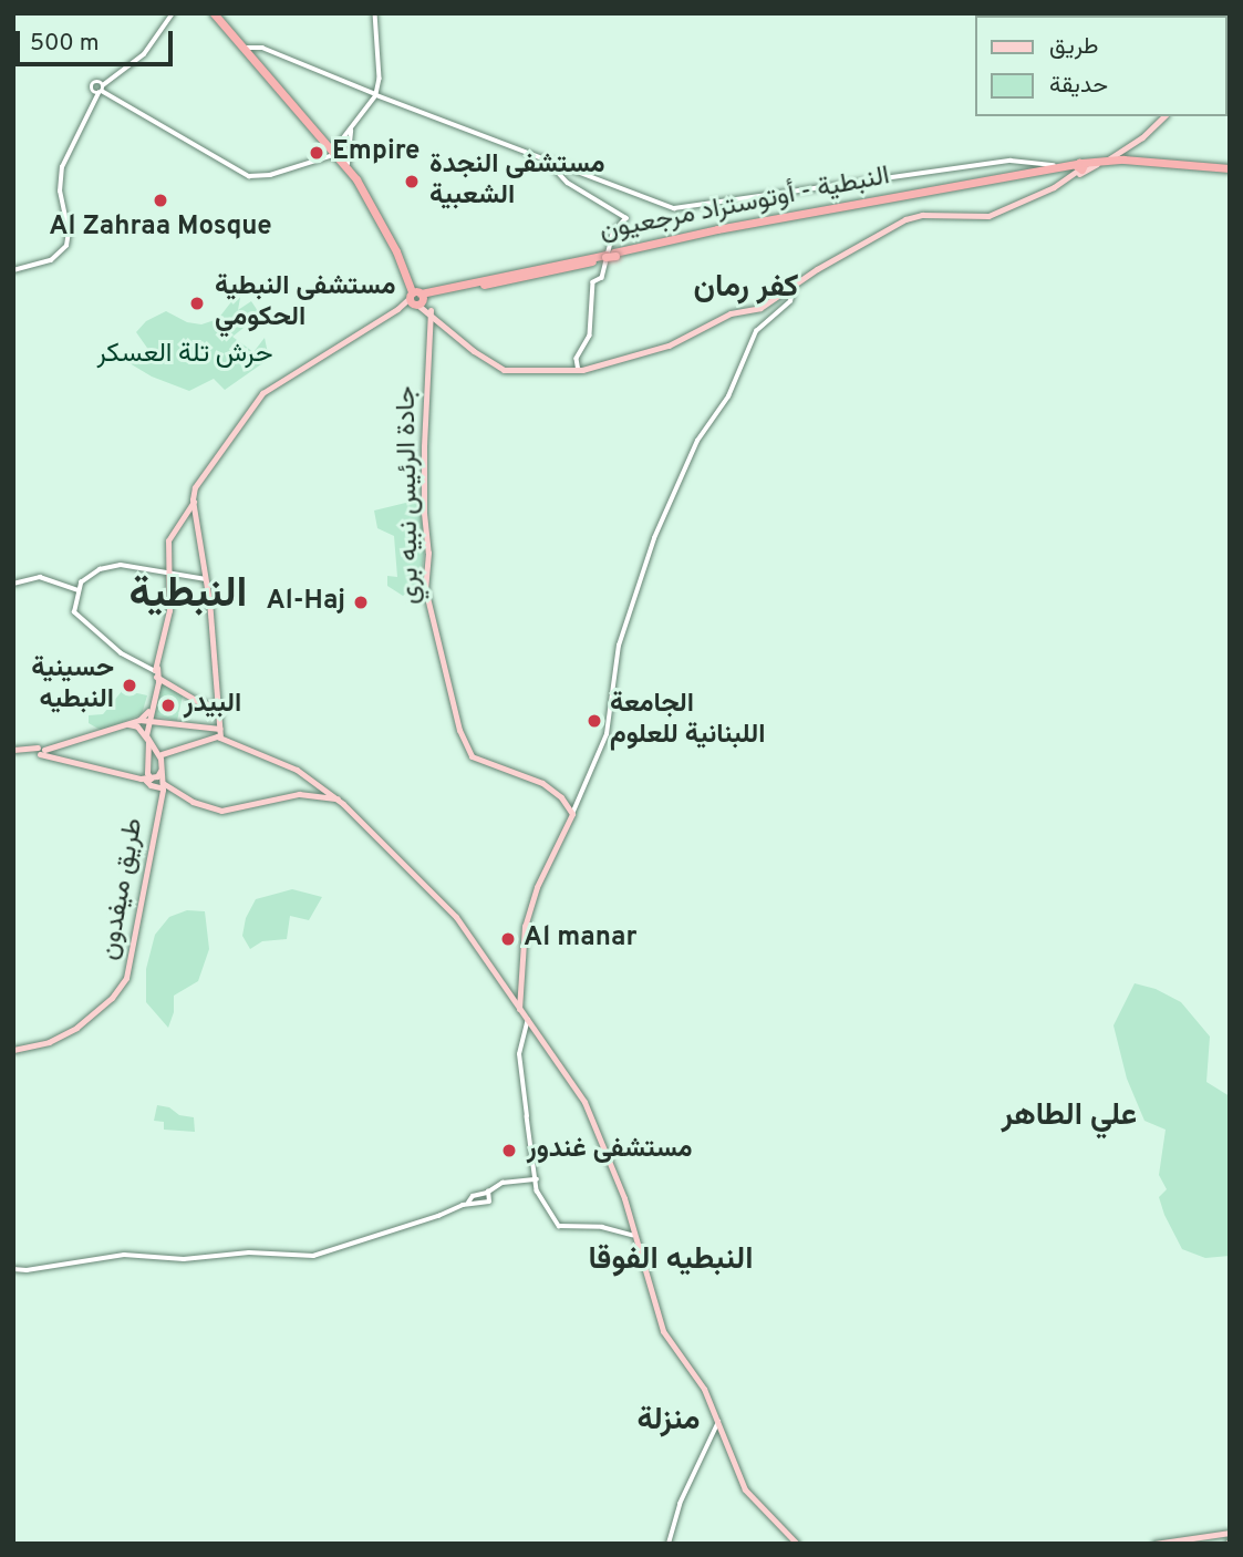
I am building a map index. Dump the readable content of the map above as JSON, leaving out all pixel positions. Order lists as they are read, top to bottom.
{
  "streets": {
    "highway": ["النبطية - أوتوستراد مرجعيون"],
    "main road": ["جادة الرئيس نبيه بري", "طريق ميفدون"]
  },
  "districts": [
    "كفر رمان",
    "النبطية",
    "علي الطاهر",
    "النبطيه الفوقا",
    "منزلة"
  ],
  "parks": ["حرش تلة العسكر"],
  "places": [
    "Empire",
    "مستشفى النجدة الشعبية",
    "Al Zahraa Mosque",
    "مستشفى النبطية الحكومي",
    "Al-Haj",
    "حسينية النبطيه",
    "البيدر",
    "الجامعة اللبنانية للعلوم",
    "Al manar",
    "مستشفى غندور"
  ],
  "legend": ["طريق", "حديقة"],
  "scale_bar": "500 m"
}
